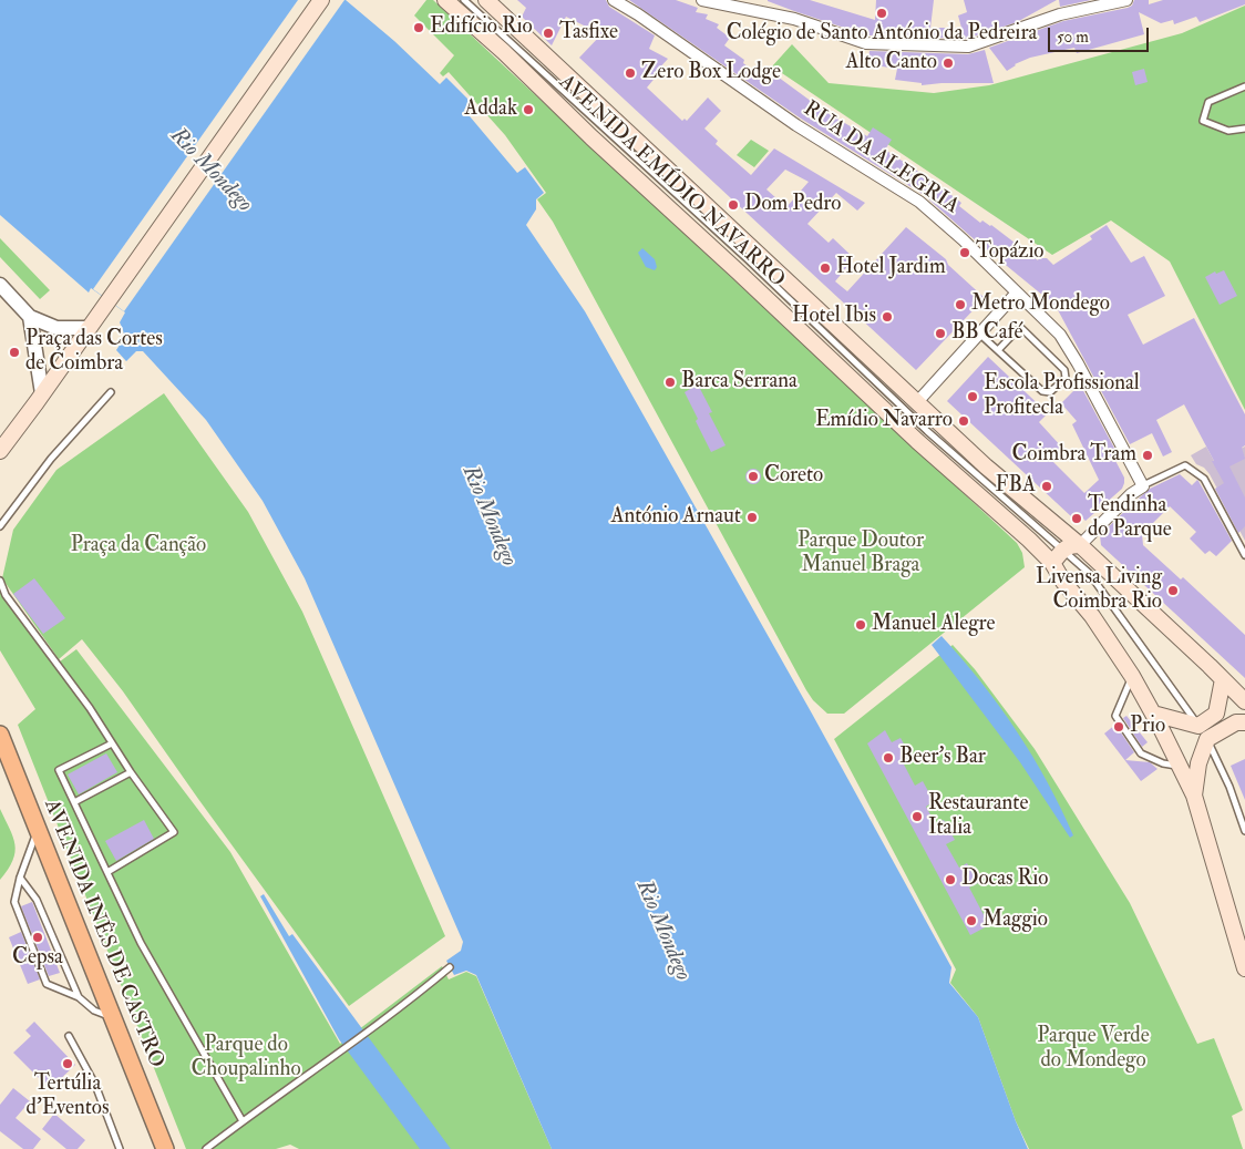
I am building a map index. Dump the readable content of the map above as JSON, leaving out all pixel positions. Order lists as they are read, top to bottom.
{
  "streets": {
    "main road": ["AVENIDA EMÍDIO NAVARRO", "AVENIDA INÊS DE CASTRO"],
    "street": ["RUA DA ALEGRIA"]
  },
  "water": ["Rio Mondego"],
  "parks": [
    "Parque Doutor Manuel Braga",
    "Praça da Canção",
    "Parque Verde do Mondego",
    "Parque do Choupalinho"
  ],
  "places": [
    "Colégio de Santo António da Pedreira",
    "Edifício Rio",
    "Tasfixe",
    "Alto Canto",
    "Zero Box Lodge",
    "Addak",
    "Dom Pedro",
    "Topázio",
    "Hotel Jardim",
    "Metro Mondego",
    "Hotel Ibis",
    "BB Café",
    "Praça das Cortes de Coimbra",
    "Barca Serrana",
    "Escola Profissional Profitecla",
    "Emídio Navarro",
    "Coimbra Tram",
    "Coreto",
    "FBA",
    "António Arnaut",
    "Tendinha do Parque",
    "Livensa Living Coimbra Rio",
    "Manuel Alegre",
    "Prio",
    "Beer's Bar",
    "Restaurante Italia",
    "Docas Rio",
    "Maggio",
    "Cepsa",
    "Tertúlia d’Eventos"
  ],
  "scale_bar": "50 m"
}
